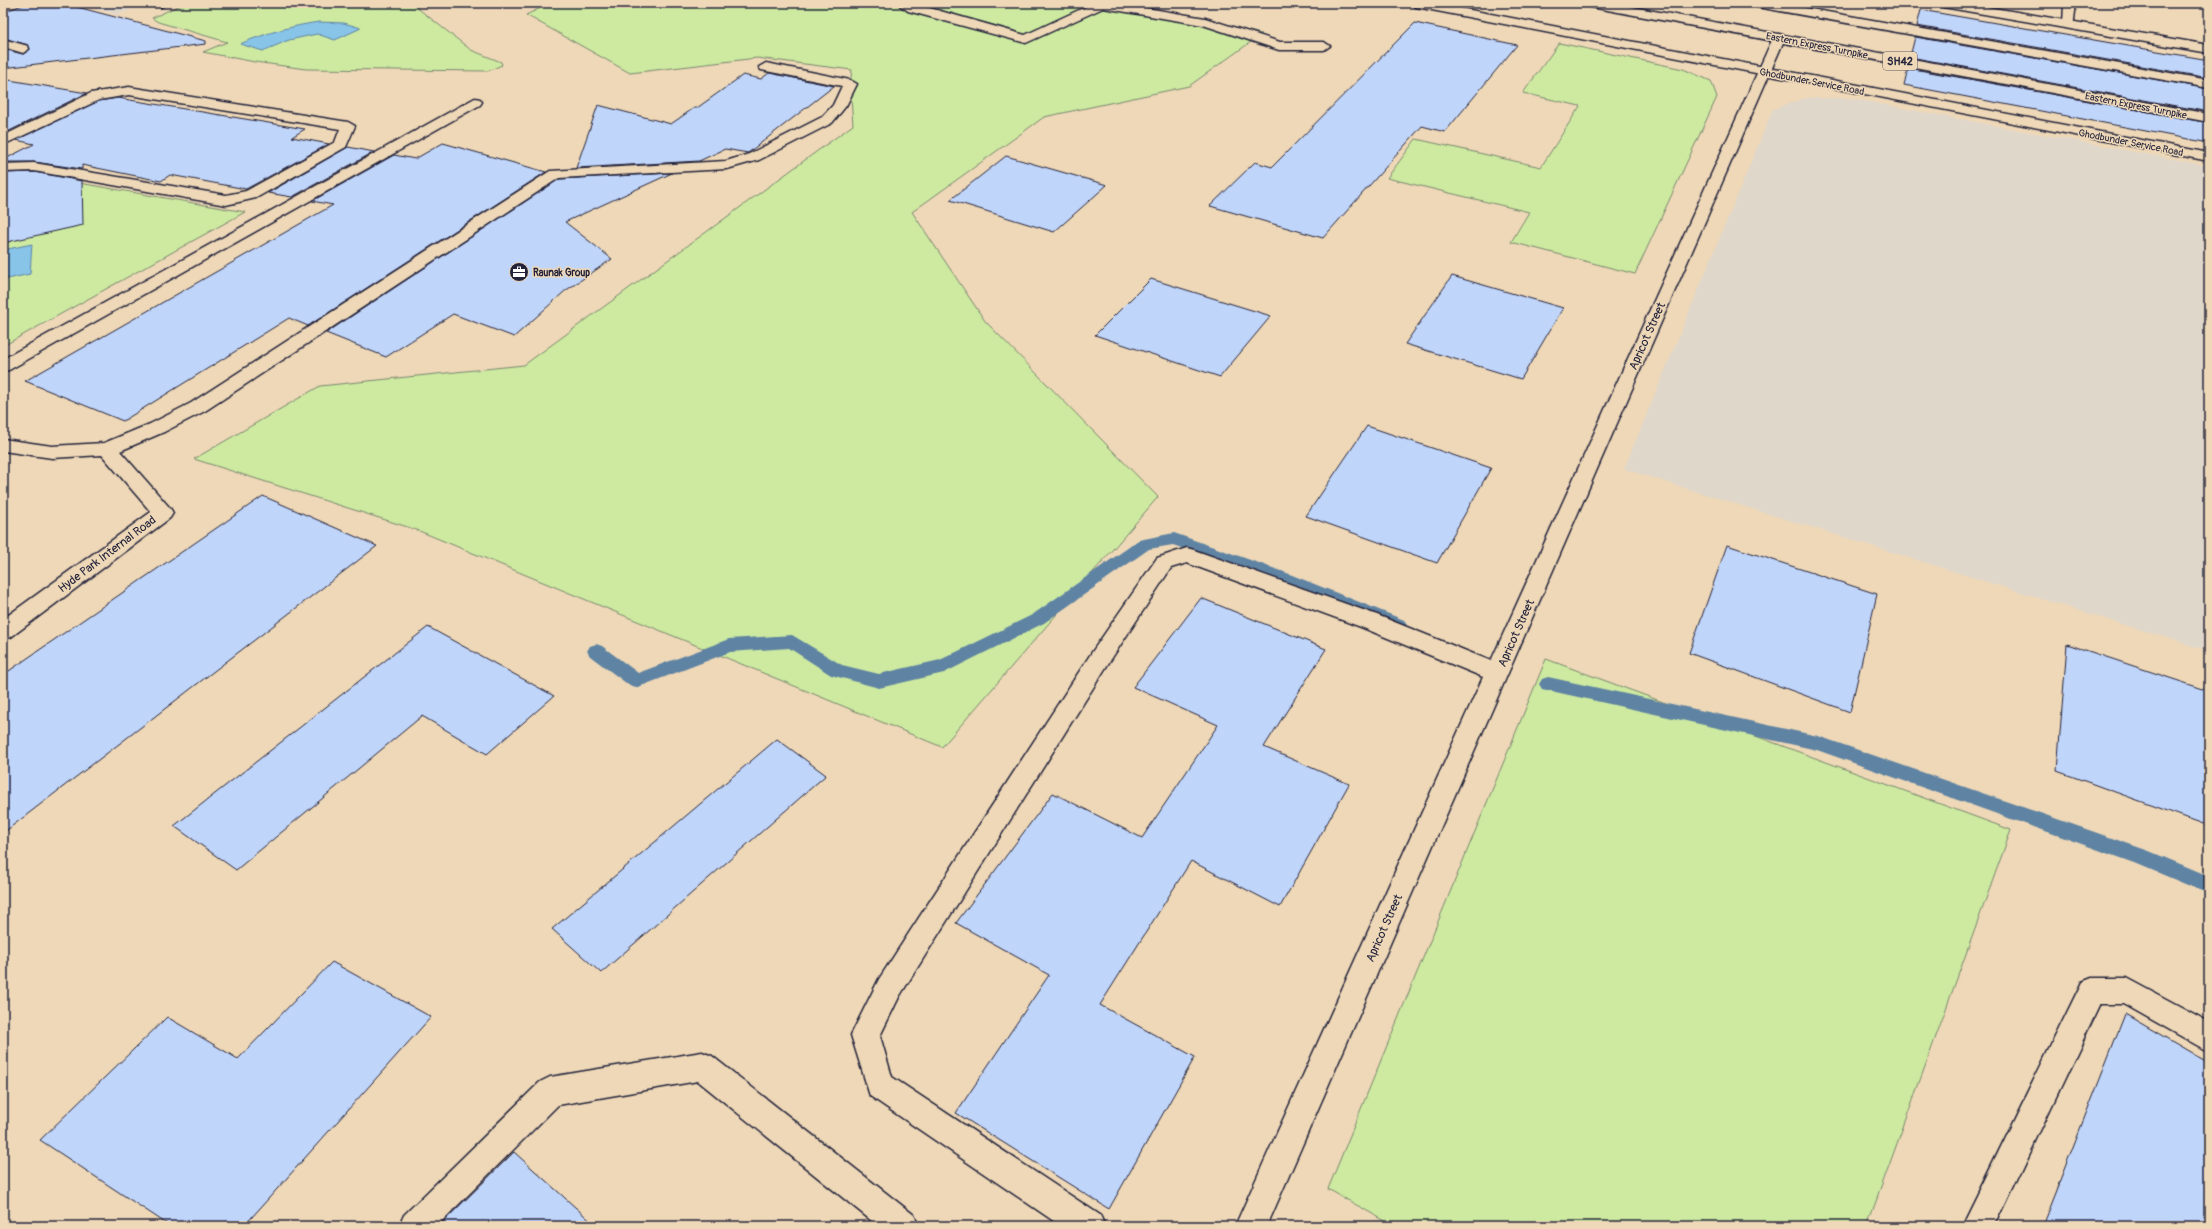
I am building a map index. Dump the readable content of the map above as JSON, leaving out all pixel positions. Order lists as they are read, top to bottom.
{
  "streets": {
    "street": [
      "Eastern Express Turnpike",
      "SH42",
      "Ghodbunder Service Road",
      "Apricot Street",
      "Hyde Park Internal Road"
    ]
  },
  "crossings": [
    ["Eastern Express Turnpike", "Apricot Street"],
    ["Ghodbunder Service Road", "Apricot Street"]
  ],
  "places": {
    "office": ["Raunak Group"]
  }
}
